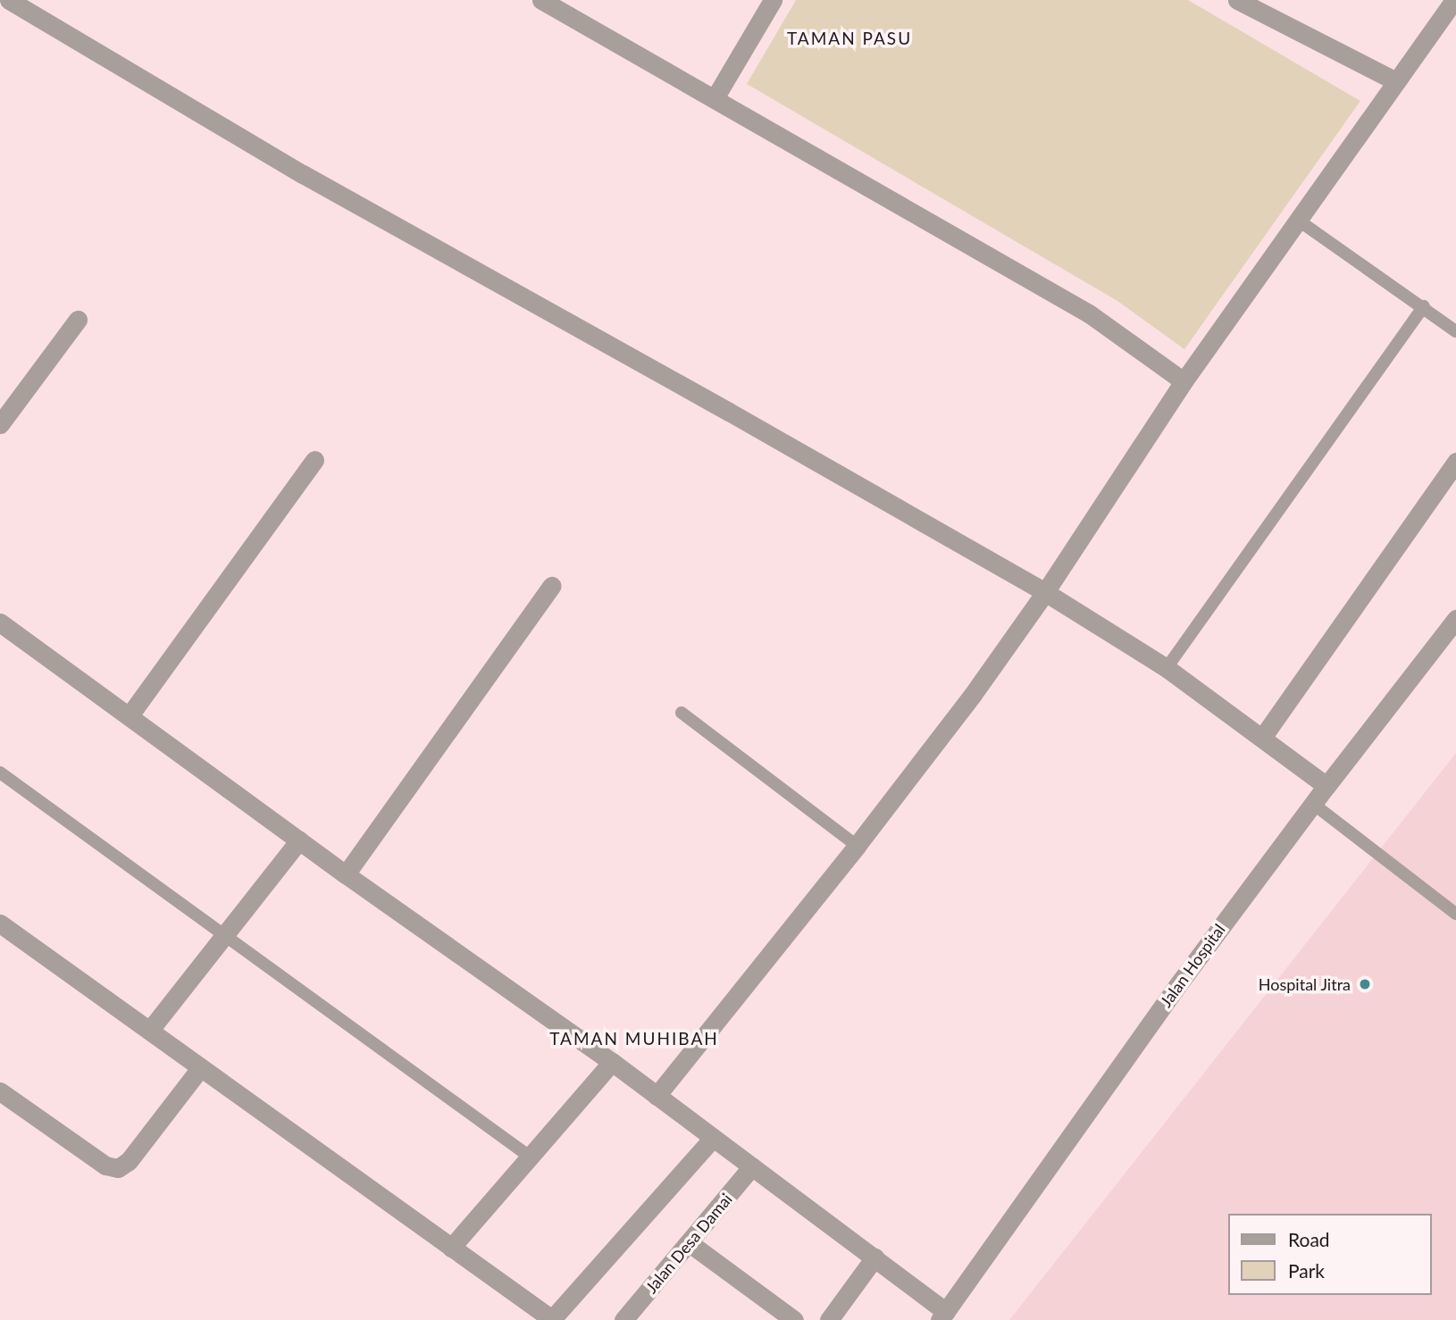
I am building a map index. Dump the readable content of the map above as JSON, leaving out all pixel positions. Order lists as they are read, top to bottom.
{
  "streets": {
    "street": ["Jalan Hospital", "Jalan Desa Damai"]
  },
  "districts": ["TAMAN PASU", "TAMAN MUHIBAH"],
  "places": ["Hospital Jitra"],
  "legend": ["Road", "Park"]
}
